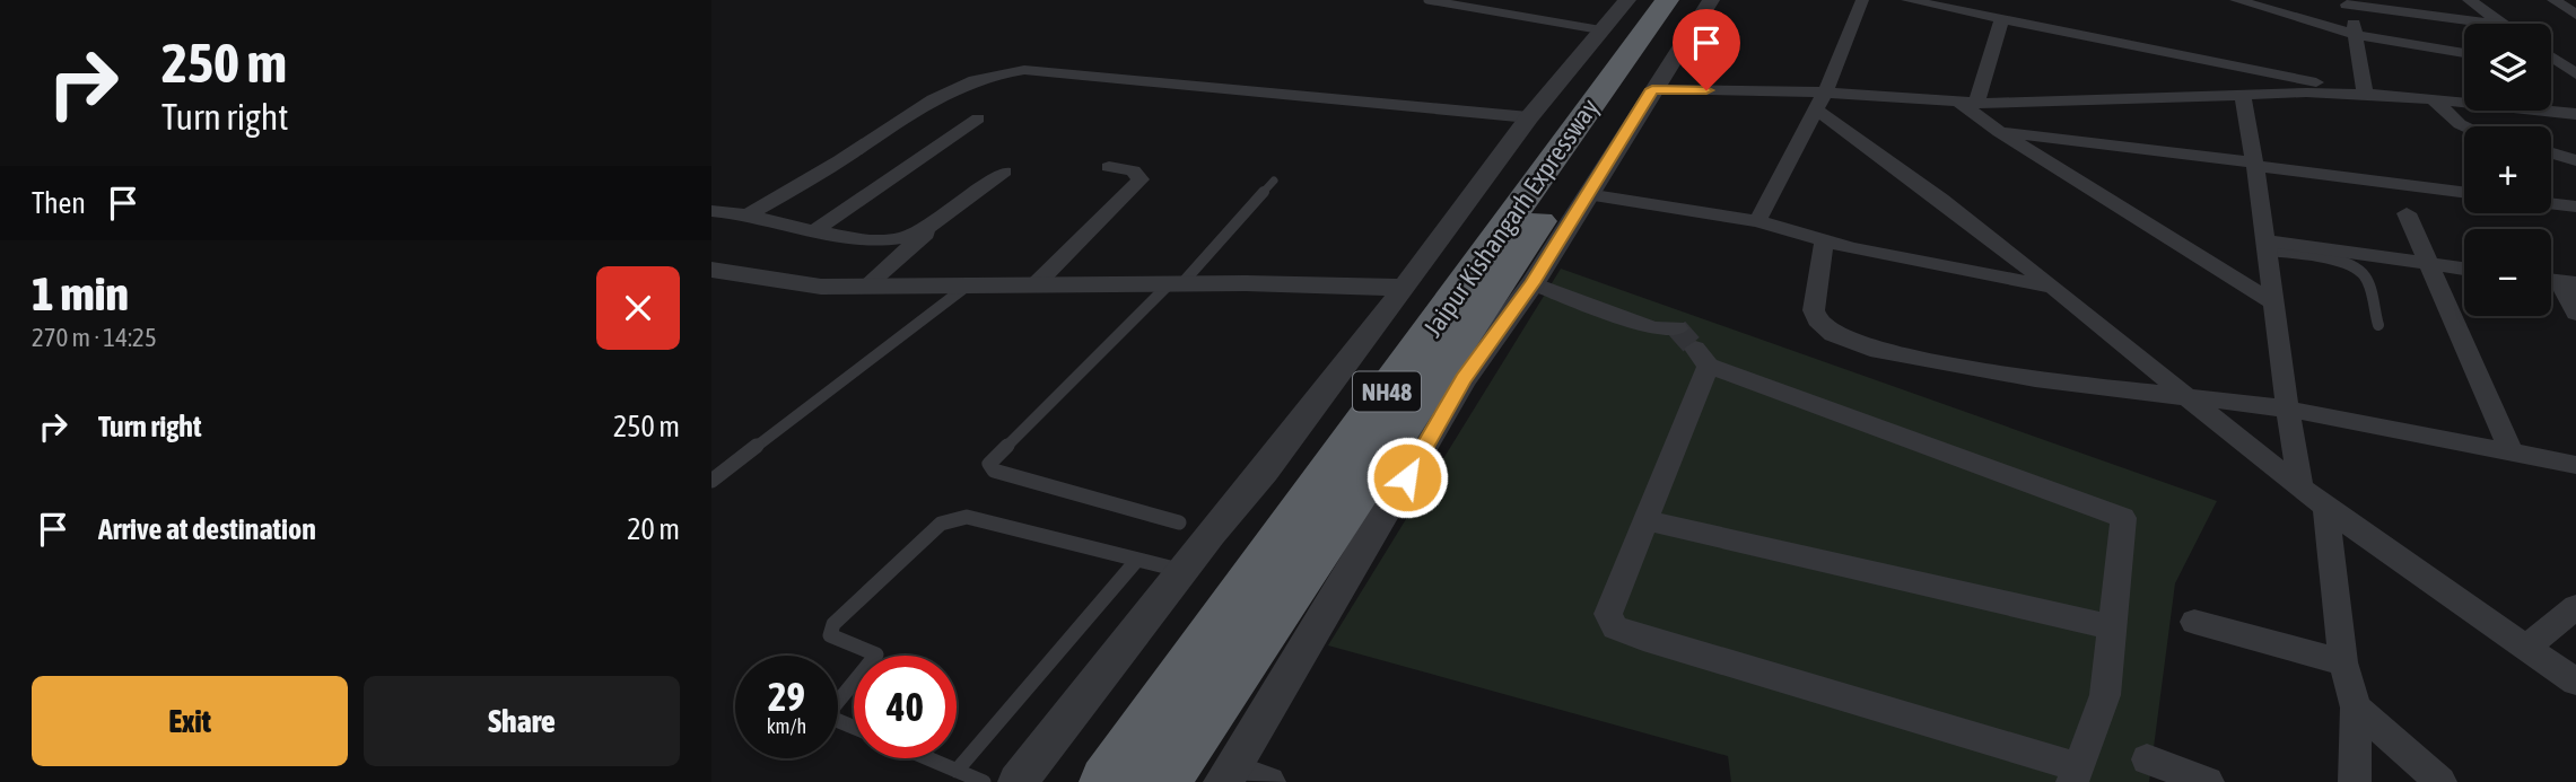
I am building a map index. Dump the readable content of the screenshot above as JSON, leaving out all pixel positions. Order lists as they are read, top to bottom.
{
  "streets": {
    "highway": ["Jaipur Kishangarh Expressway", "NH48"]
  },
  "page": {
    "turn": ["250 m", "Turn right"],
    "map_buttons": ["+", "−"],
    "then": "Then",
    "heading": ["1 min", "270 m · 14:25"],
    "list": [
      {
        "name": "Turn right",
        "value": "250 m"
      },
      {
        "name": "Arrive at destination",
        "value": "20 m"
      }
    ],
    "speed": "29 km/h",
    "limit": "40",
    "buttons": ["Exit", "Share"]
  }
}
